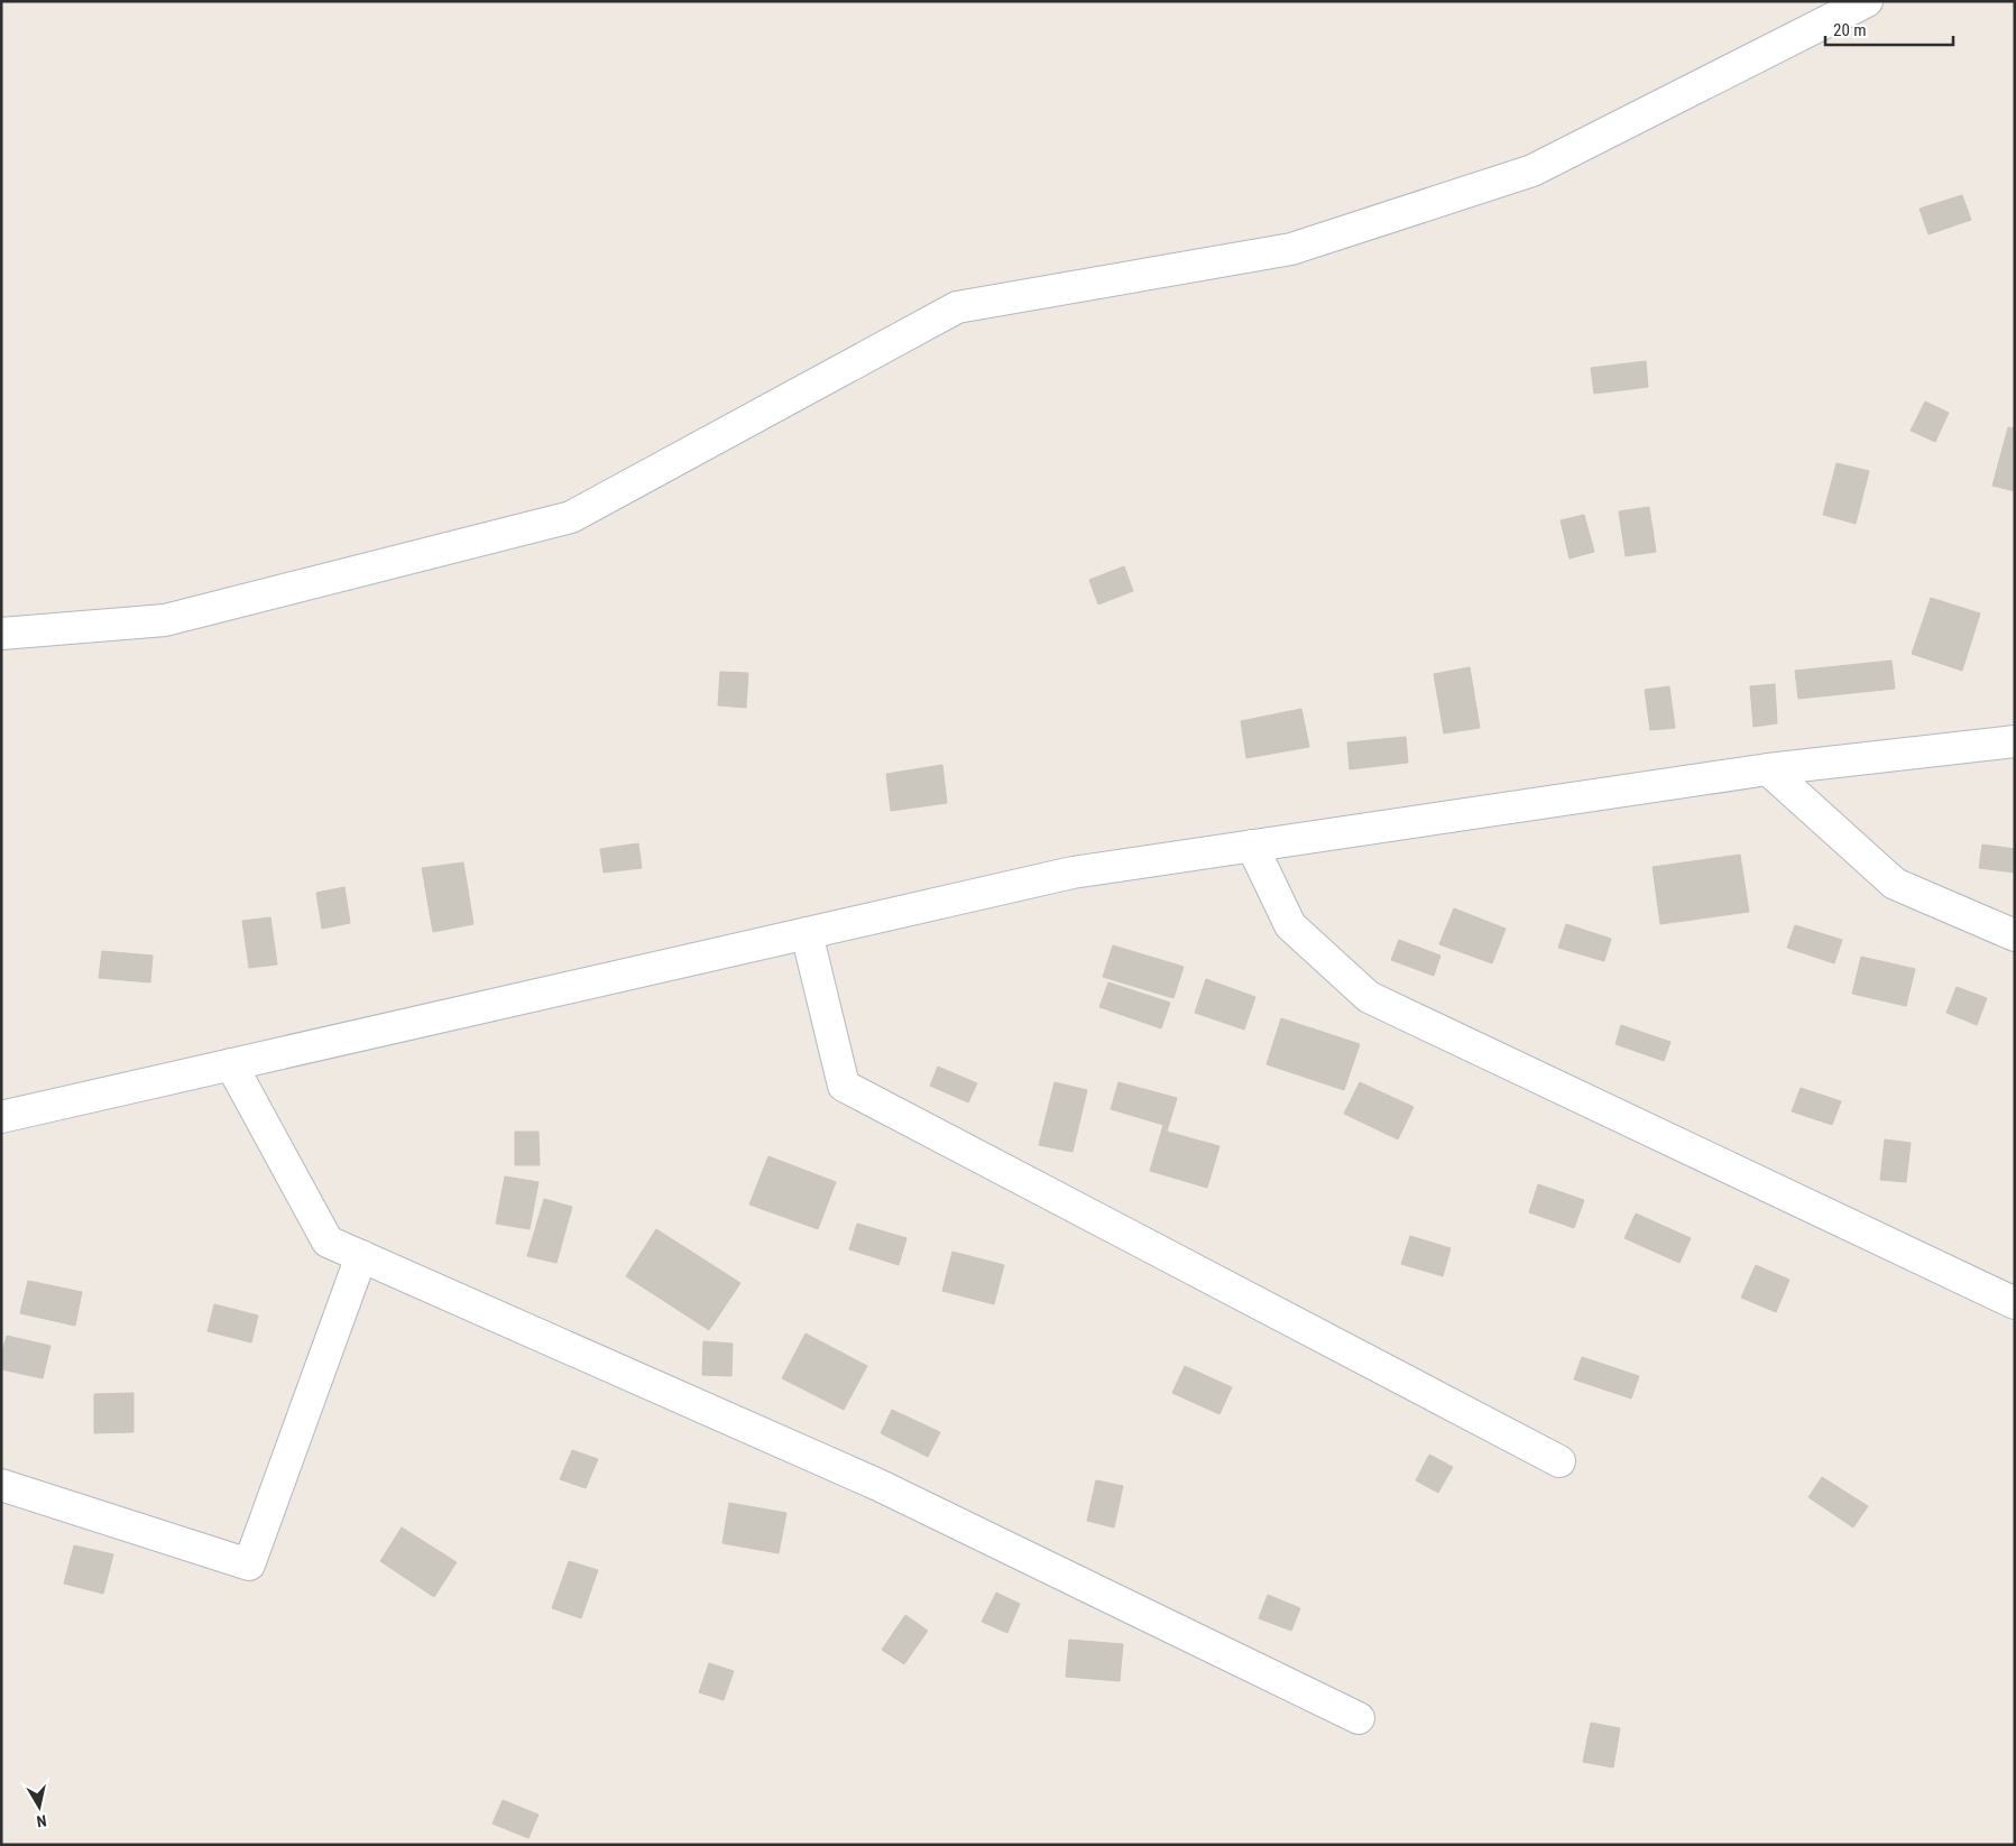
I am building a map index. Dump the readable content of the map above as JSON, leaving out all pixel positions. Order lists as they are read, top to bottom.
{
  "scale_bar": "20 m",
  "north": "bottom"
}
